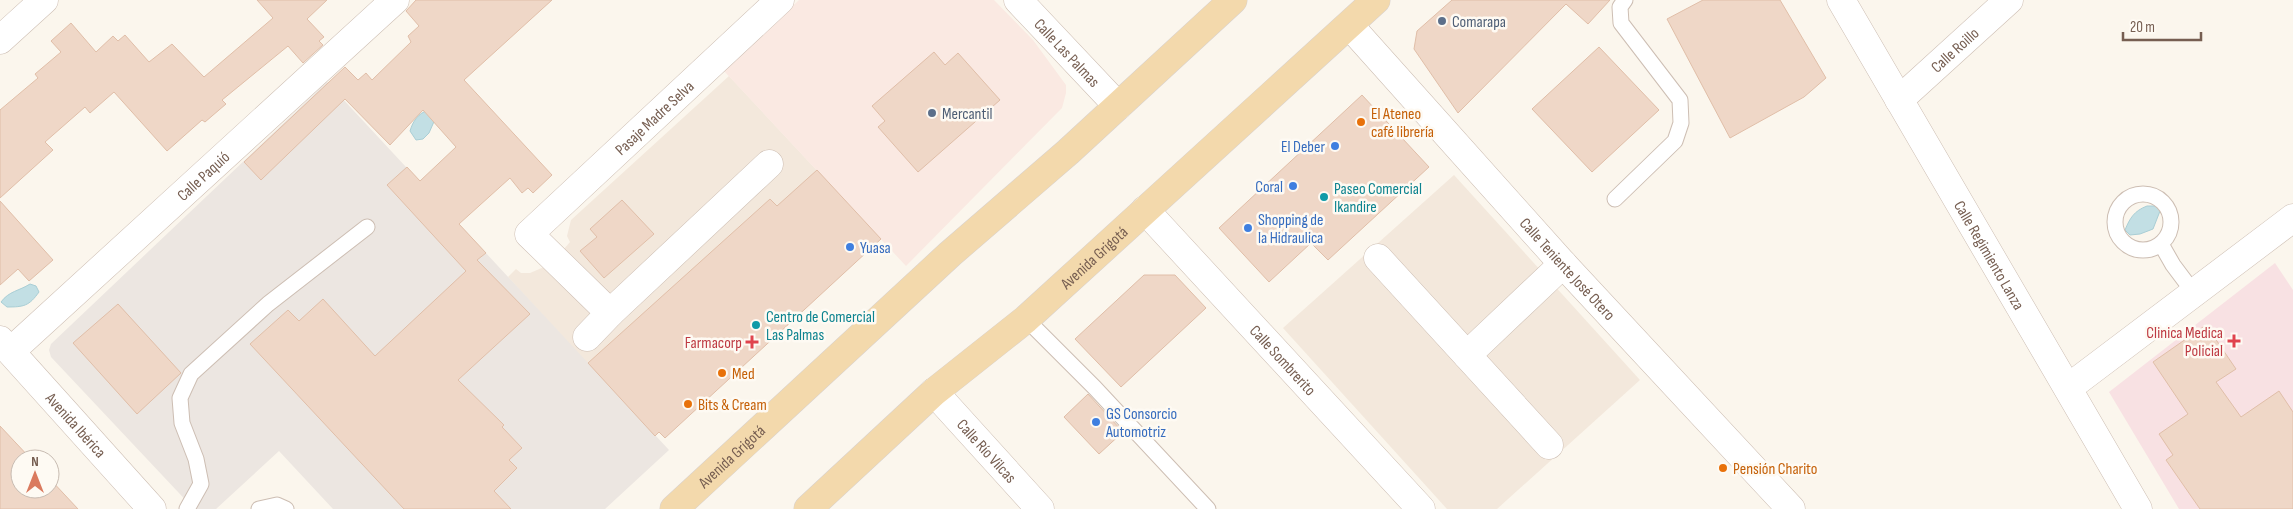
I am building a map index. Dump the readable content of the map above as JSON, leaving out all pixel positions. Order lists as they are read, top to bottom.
{
  "streets": {
    "main road": ["Avenida Grigotá"],
    "street": [
      "Calle Roillo",
      "Calle Las Palmas",
      "Pasaje Madre Selva",
      "Calle Paquió",
      "Calle Regimiento Lanza",
      "Calle Teniente José Otero",
      "Calle Sombrerito",
      "Avenida Ibérica",
      "Calle Río Vilcas"
    ]
  },
  "crossings": [
    ["Calle Roillo", "Calle Regimiento Lanza"],
    ["Calle Las Palmas", "Avenida Grigotá"],
    ["Calle Paquió", "Avenida Ibérica"],
    ["Avenida Grigotá", "Calle Teniente José Otero"],
    ["Avenida Grigotá", "Calle Sombrerito"],
    ["Avenida Grigotá", "Calle Río Vilcas"]
  ],
  "places": {
    "other": [
      "Comarapa",
      "Mercantil",
      "El Ateneo café librería",
      "El Deber",
      "Coral",
      "Paseo Comercial Ikandire",
      "Shopping de la Hidraulica",
      "Yuasa",
      "Centro de Comercial Las Palmas",
      "Med",
      "Bits & Cream",
      "GS Consorcio Automotriz",
      "Pensión Charito"
    ],
    "health": ["Clinica Medica Policial", "Farmacorp"]
  },
  "scale_bar": "20 m",
  "north": "top"
}
